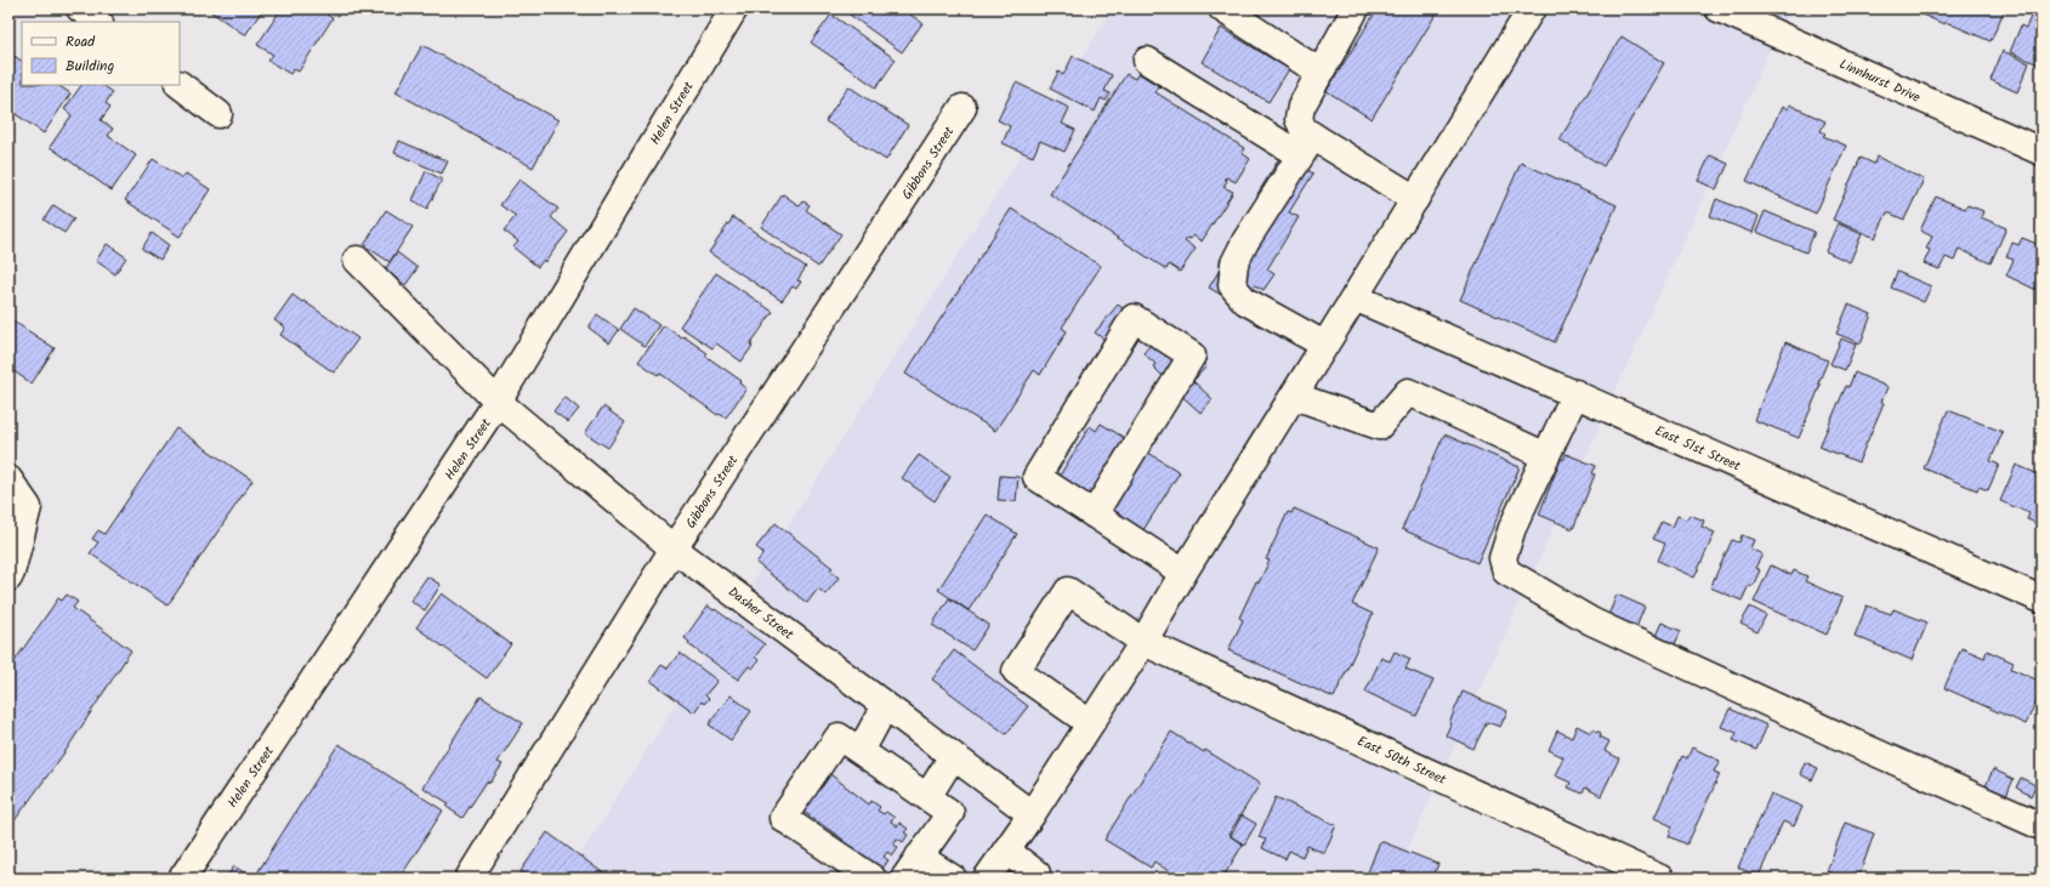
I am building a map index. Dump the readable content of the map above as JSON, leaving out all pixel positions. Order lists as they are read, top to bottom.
{
  "streets": {
    "street": [
      "Linnhurst Drive",
      "Helen Street",
      "Gibbons Street",
      "East 51st Street",
      "Dasher Street",
      "East 50th Street"
    ]
  },
  "crossings": [
    ["Helen Street", "Dasher Street"],
    ["Gibbons Street", "Dasher Street"]
  ],
  "legend": ["Road", "Building"]
}
